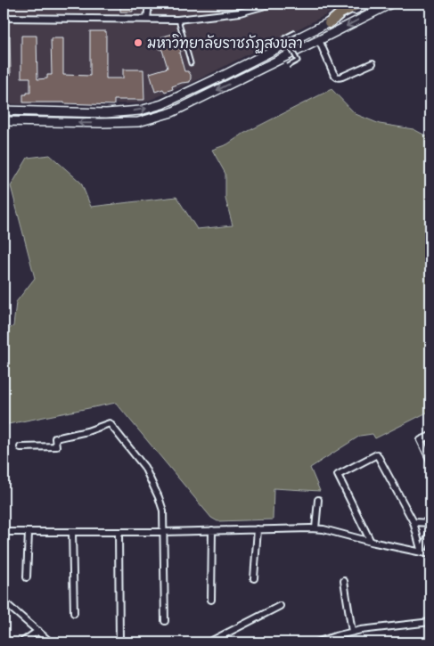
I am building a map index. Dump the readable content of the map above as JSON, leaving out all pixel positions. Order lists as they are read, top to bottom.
{
  "places": ["มหาวิทยาลัยราชภัฏสงขลา"]
}
